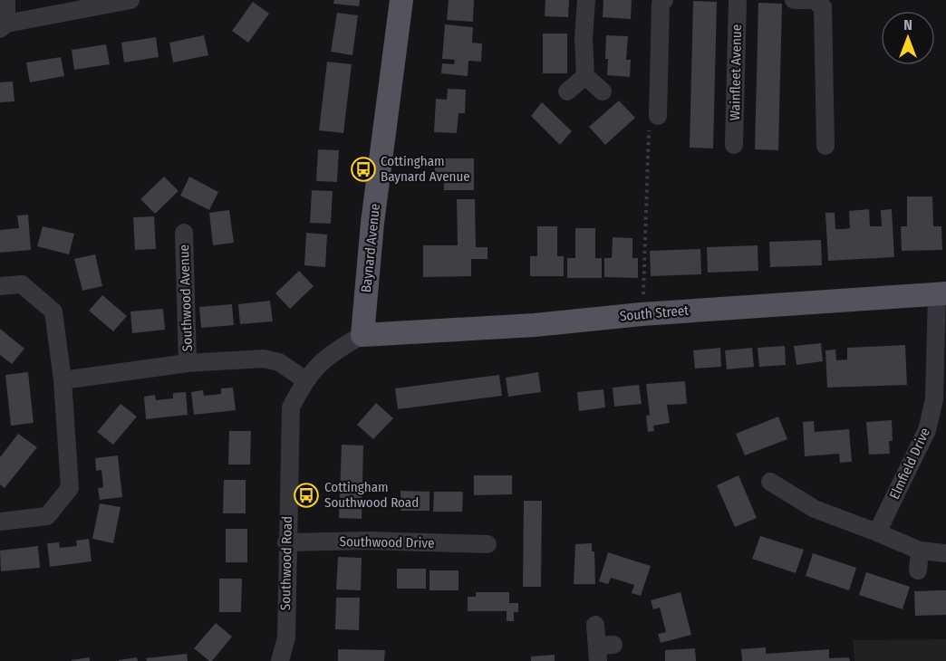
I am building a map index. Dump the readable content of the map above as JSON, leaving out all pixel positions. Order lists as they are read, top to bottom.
{
  "streets": {
    "main road": ["Baynard Avenue", "South Street"],
    "street": [
      "Wainfleet Avenue",
      "Southwood Avenue",
      "Elmfield Drive",
      "Southwood Drive",
      "Southwood Road"
    ]
  },
  "crossings": [
    ["Baynard Avenue", "South Street"],
    ["Baynard Avenue", "Southwood Road"],
    ["Southwood Avenue", "Southwood Road"],
    ["South Street", "Elmfield Drive"],
    ["South Street", "Southwood Road"],
    ["Southwood Drive", "Southwood Road"]
  ],
  "places": {
    "bus stop": ["Cottingham Baynard Avenue", "Cottingham Southwood Road"]
  },
  "north": "top"
}
